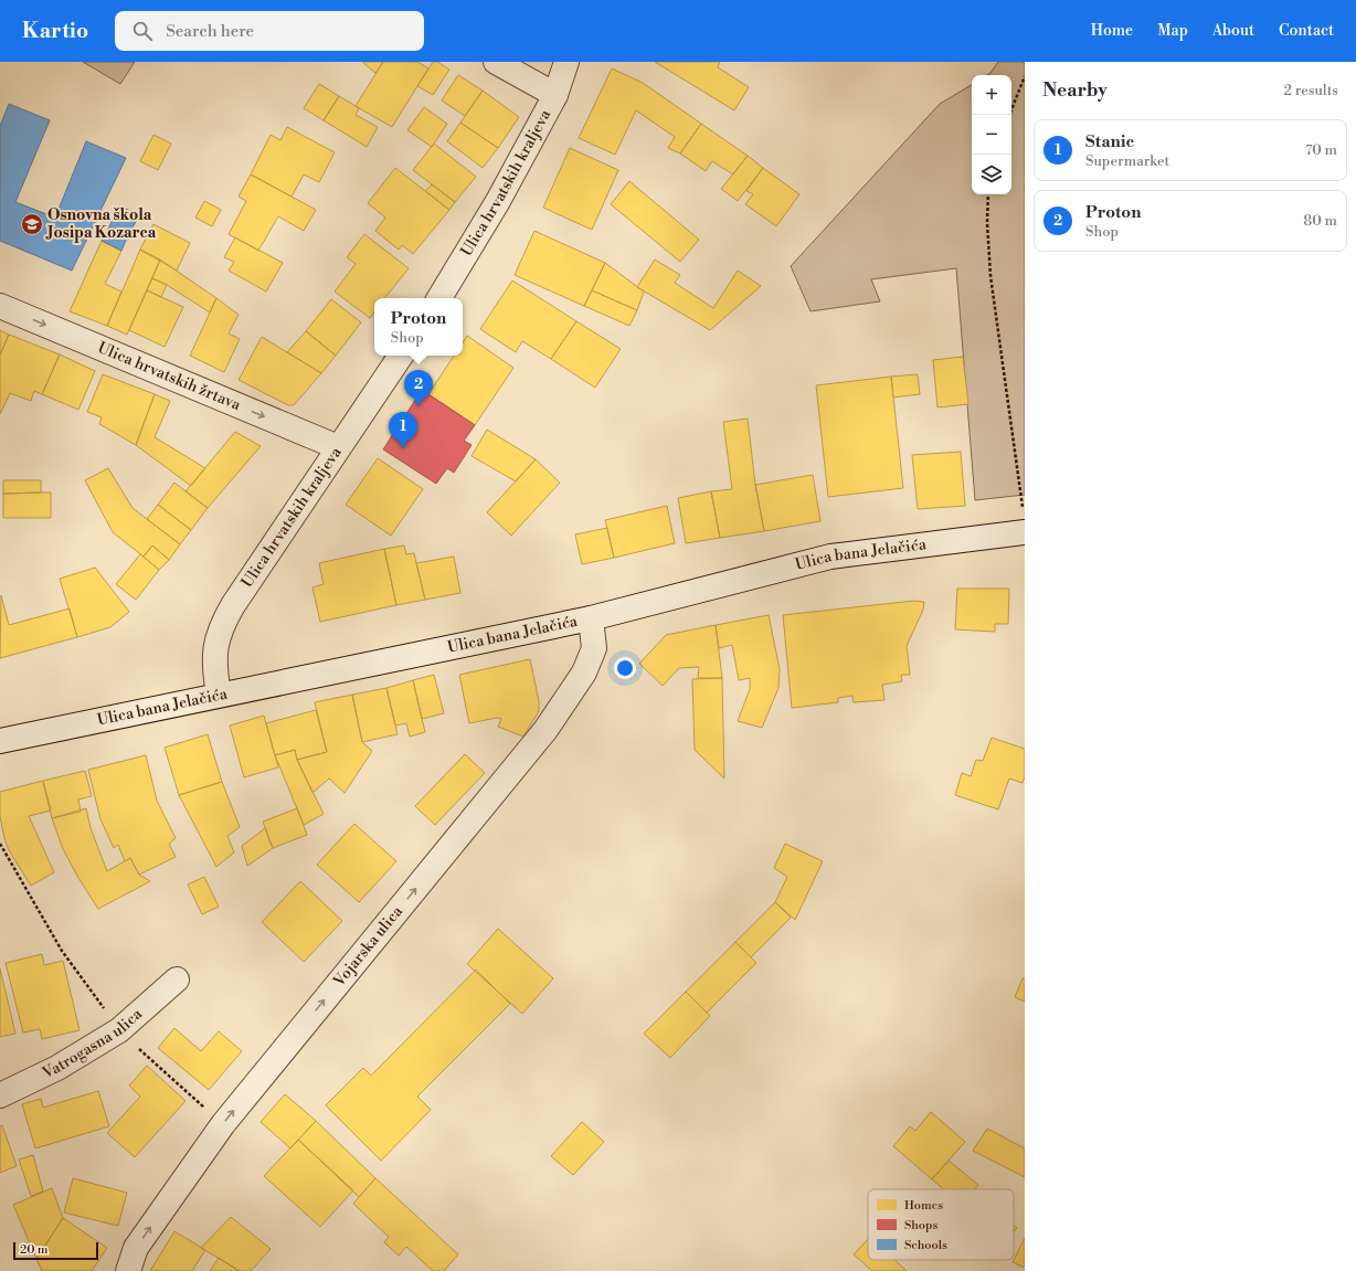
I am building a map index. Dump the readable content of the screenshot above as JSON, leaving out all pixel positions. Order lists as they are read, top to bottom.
{
  "streets": {
    "street": [
      "Ulica hrvatskih kraljeva",
      "Ulica hrvatskih žrtava",
      "Ulica bana Jelačića",
      "Vojarska ulica",
      "Vatrogasna ulica"
    ]
  },
  "crossings": [
    ["Ulica hrvatskih kraljeva", "Ulica hrvatskih žrtava"],
    ["Ulica hrvatskih kraljeva", "Ulica bana Jelačića"],
    ["Ulica bana Jelačića", "Vojarska ulica"]
  ],
  "one_way": ["Ulica hrvatskih žrtava", "Vojarska ulica"],
  "places": {
    "school or university": ["Osnovna škola Josipa Kozarca"]
  },
  "legend": ["Homes", "Shops", "Schools"],
  "scale_bar": "20 m",
  "page": {
    "header": "Kartio",
    "search": "Search here",
    "nav": [
      "Home",
      "Map",
      "About",
      "Contact"
    ],
    "heading": ["Nearby", "2 results"],
    "map_buttons": ["+", "−"],
    "list": [
      {
        "mark": "1",
        "name": "Stanic",
        "note": "Supermarket",
        "value": "70 m"
      },
      {
        "mark": "2",
        "name": "Proton",
        "note": "Shop",
        "value": "80 m"
      }
    ],
    "popup": ["Proton", "Shop"],
    "pins": ["2", "1"],
    "scale": "20 m"
  }
}
